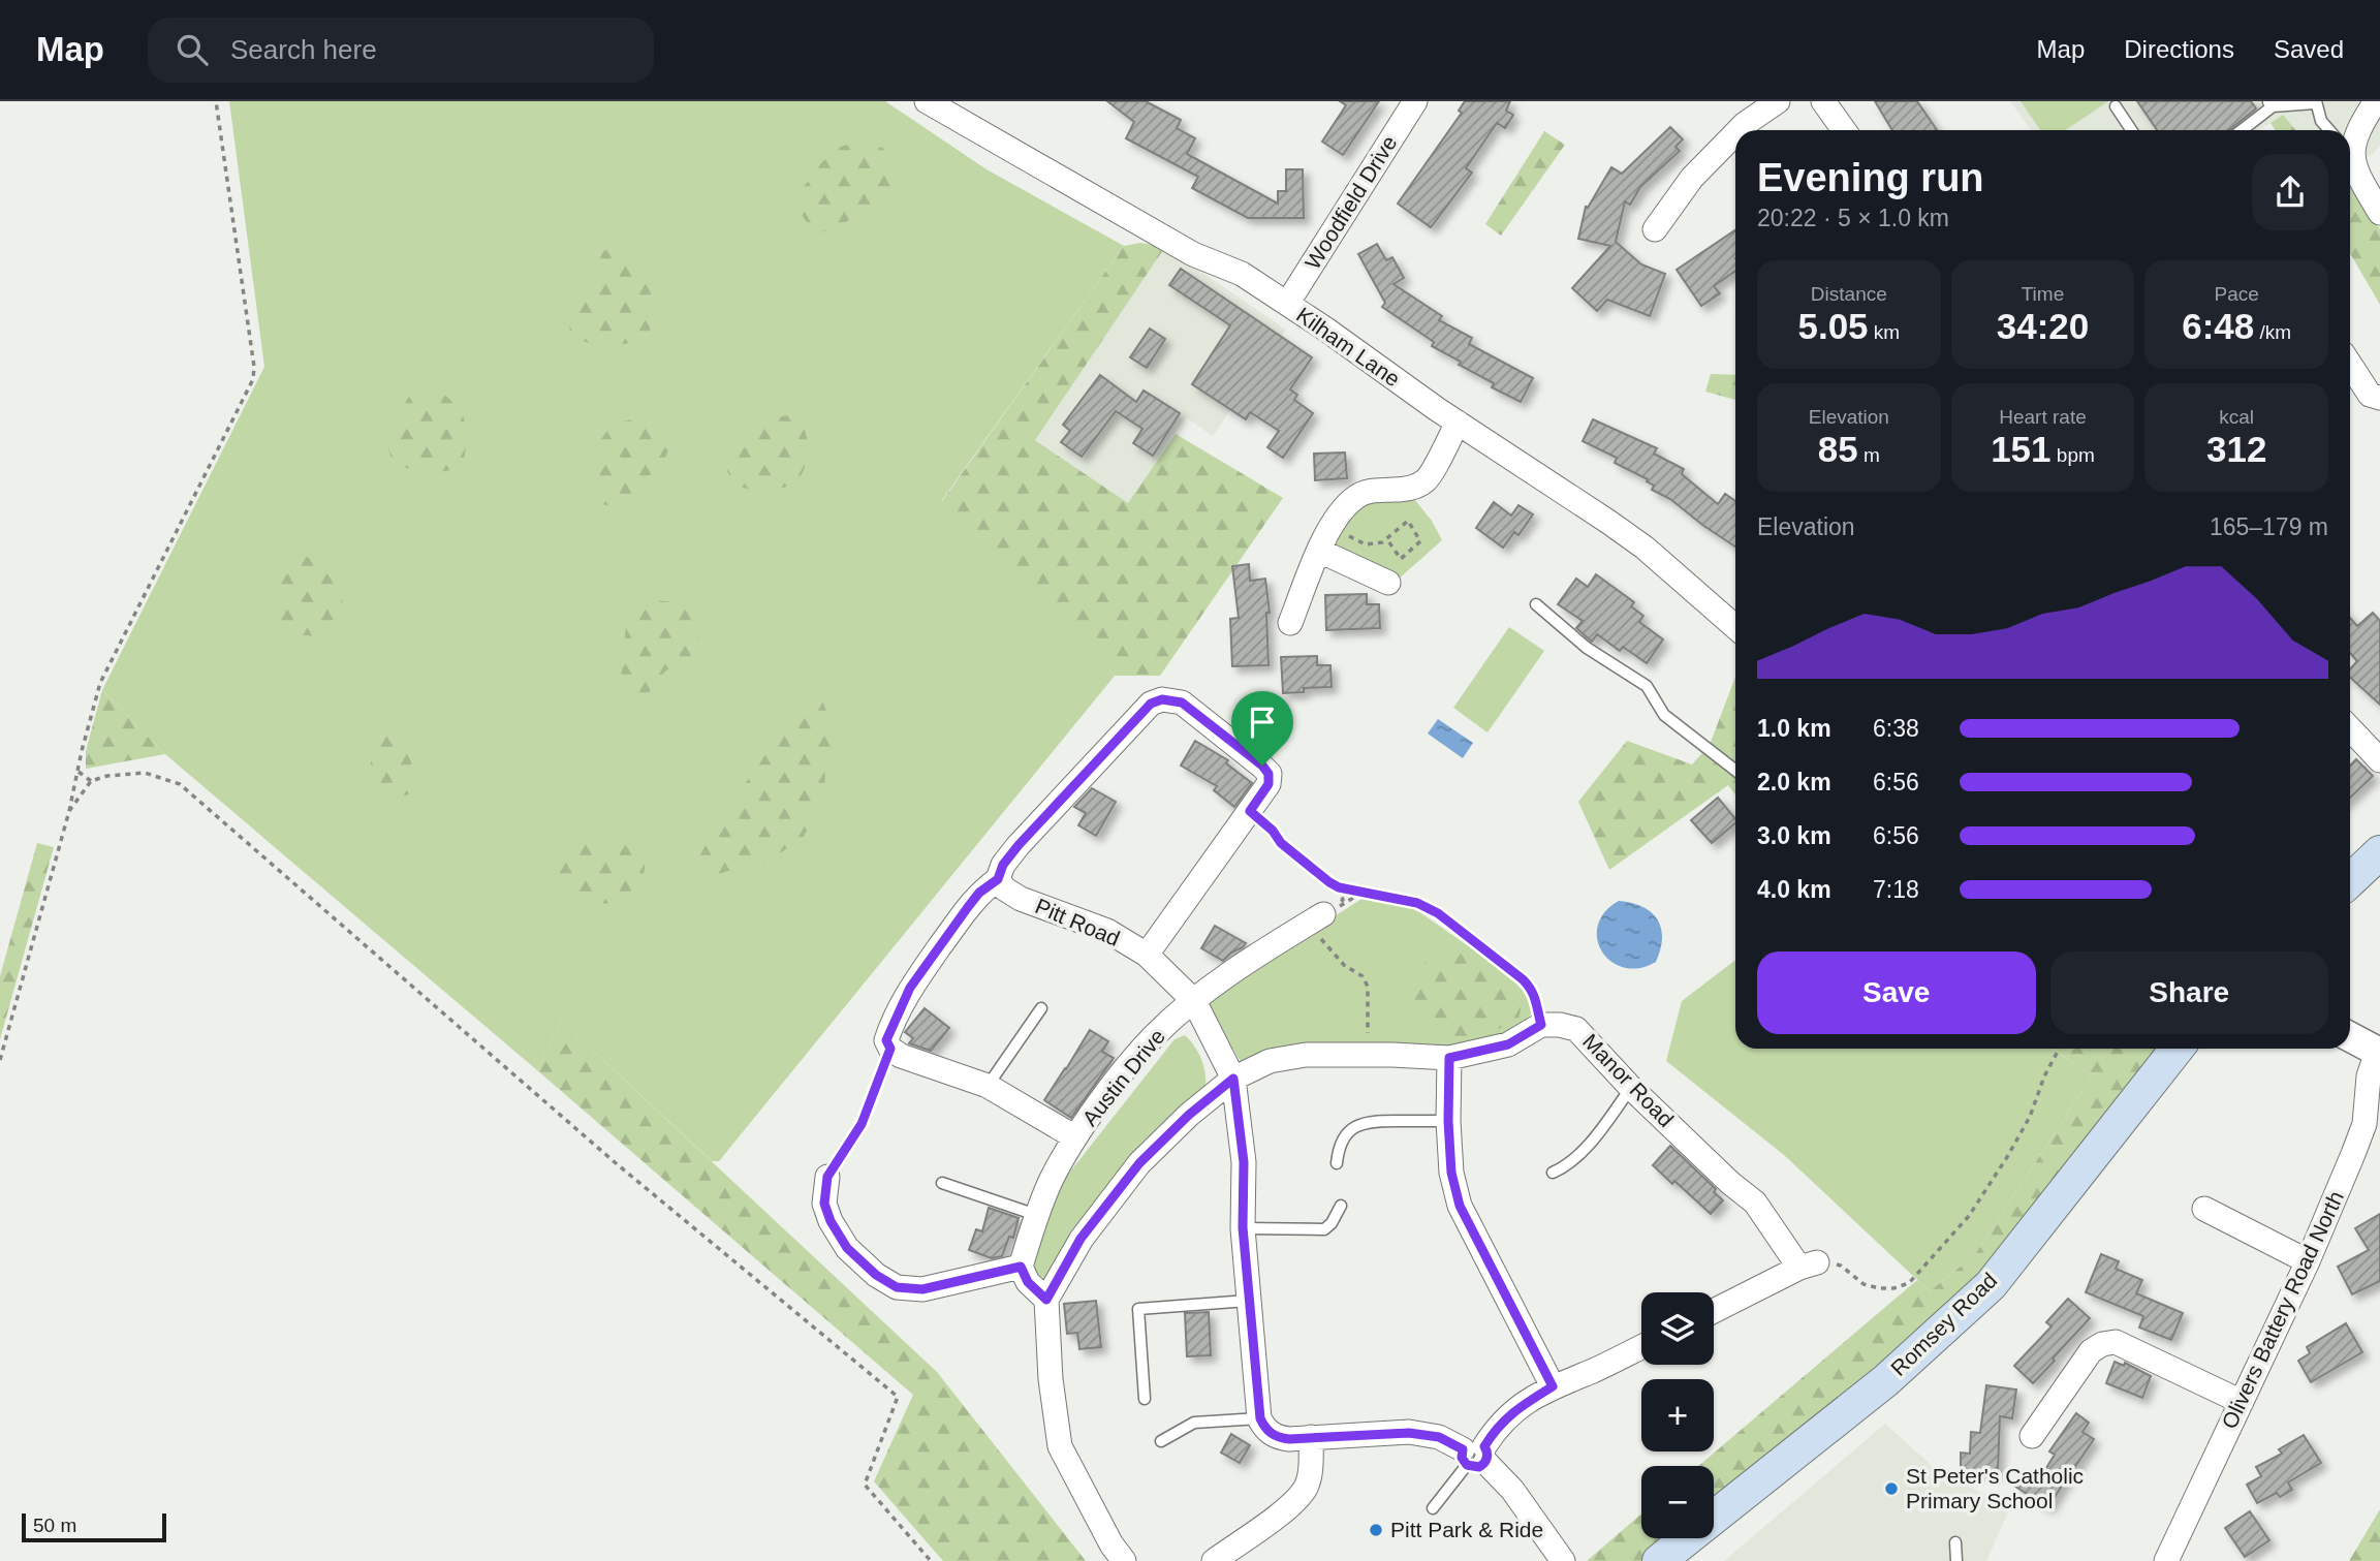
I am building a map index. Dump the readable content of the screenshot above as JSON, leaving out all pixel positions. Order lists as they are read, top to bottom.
{
  "streets": {
    "main road": ["Romsey Road"],
    "street": [
      "Woodfield Drive",
      "Kilham Lane",
      "Pitt Road",
      "Austin Drive",
      "Manor Road",
      "Olivers Battery Road North"
    ]
  },
  "crossings": [
    ["Woodfield Drive", "Kilham Lane"],
    ["Pitt Road", "Austin Drive"]
  ],
  "places": ["St Peter's Catholic Primary School", "Pitt Park & Ride"],
  "scale_bar": "50 m",
  "page": {
    "header": "Map",
    "search": "Search here",
    "nav": ["Map", "Directions", "Saved"],
    "heading": ["Evening run", "20:22 · 5 × 1.0 km"],
    "stats": [
      ["Distance", "5.05 km"],
      ["Time", "34:20"],
      ["Pace", "6:48 /km"],
      ["Elevation", "85 m"],
      ["Heart rate", "151 bpm"],
      ["kcal", "312"]
    ],
    "chart": ["Elevation", "165–179 m"],
    "list": [
      {
        "name": "1.0 km",
        "note": "6:38"
      },
      {
        "name": "2.0 km",
        "note": "6:56"
      },
      {
        "name": "3.0 km",
        "note": "6:56"
      },
      {
        "name": "4.0 km",
        "note": "7:18"
      }
    ],
    "buttons": ["Save", "Share"],
    "map_buttons": ["+", "−"],
    "scale": "50 m"
  }
}
